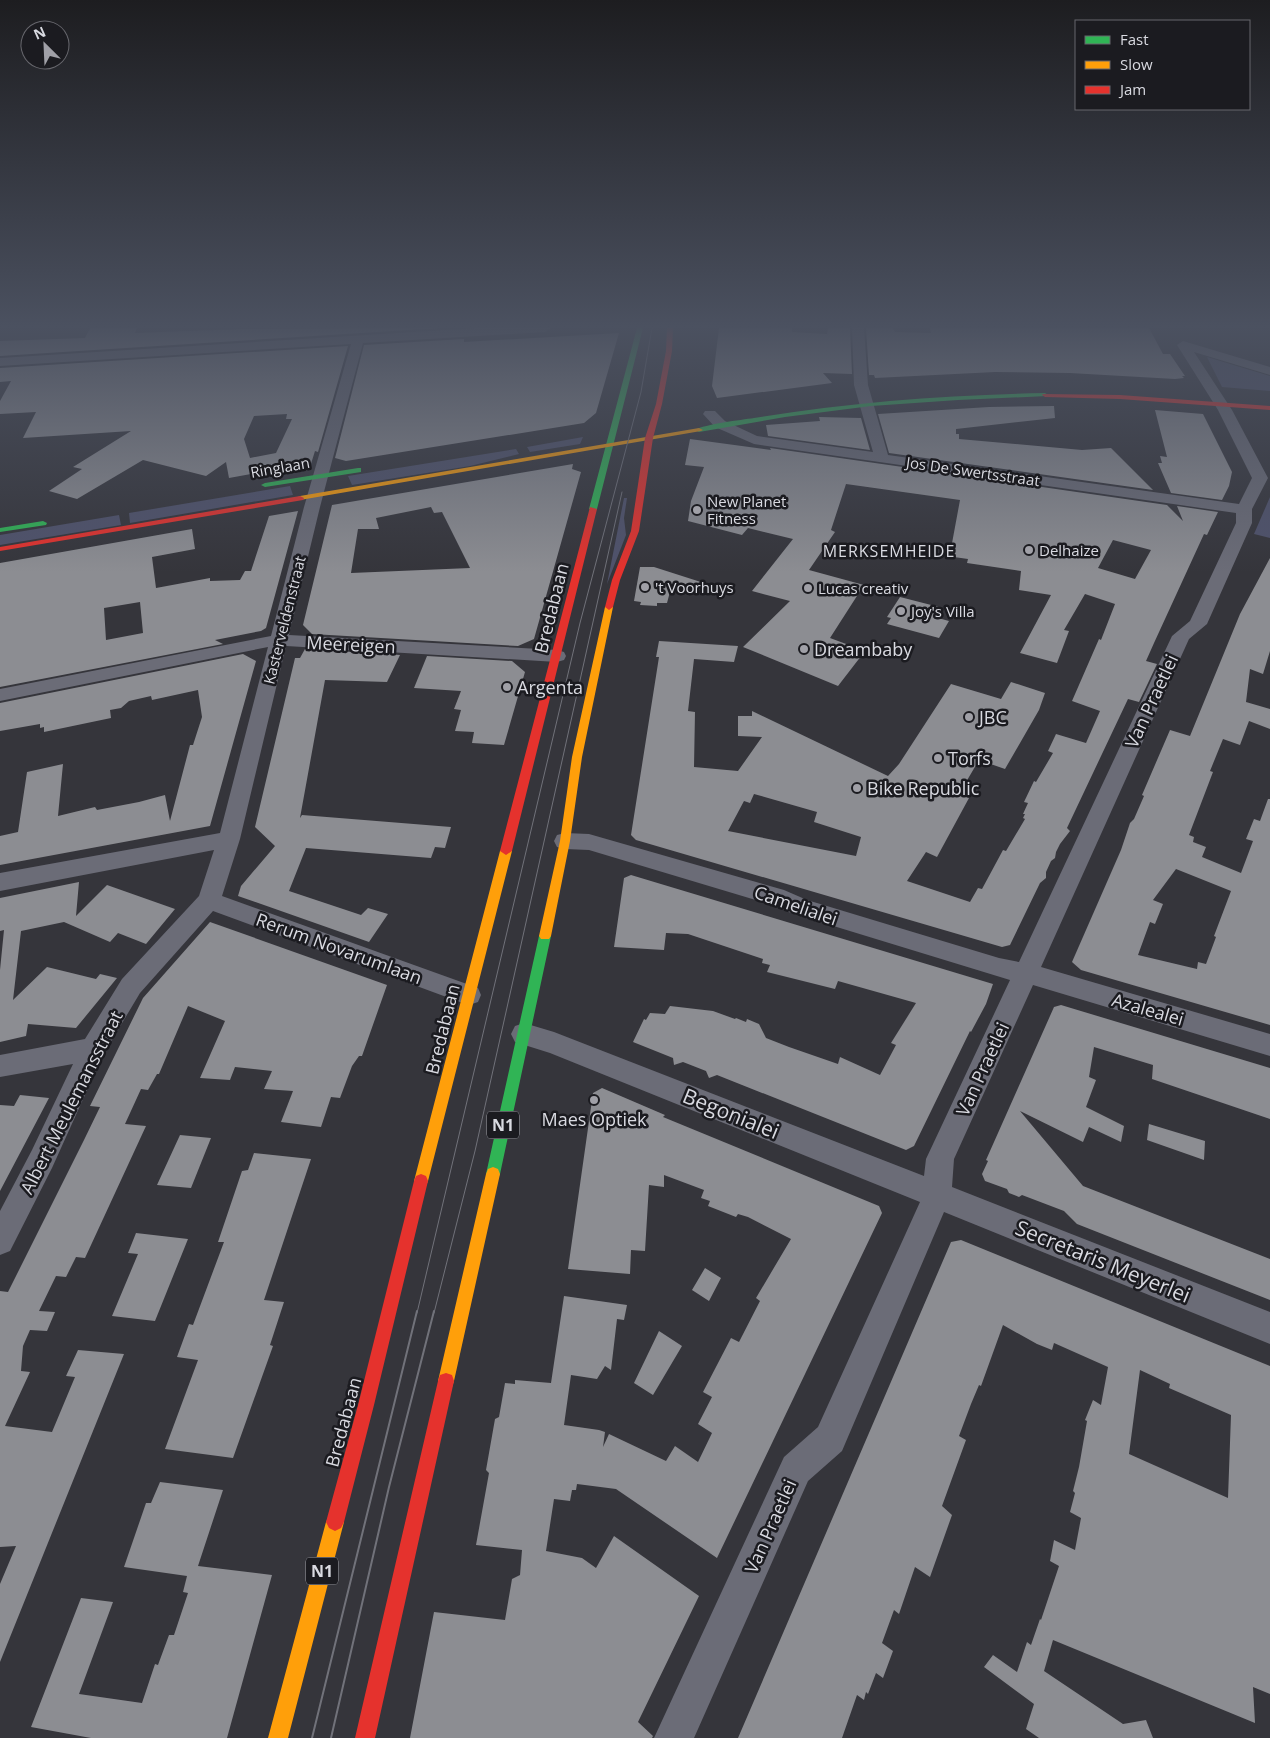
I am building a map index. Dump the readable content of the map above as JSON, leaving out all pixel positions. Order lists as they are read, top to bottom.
{
  "streets": {
    "main road": ["Ringlaan", "Bredabaan", "N1"],
    "street": [
      "Jos De Swertsstraat",
      "Kasterveldenstraat",
      "Meereigen",
      "Van Praetlei",
      "Camelialei",
      "Rerum Novarumlaan",
      "Azalealei",
      "Albert Meulemansstraat",
      "Begonialei",
      "Secretaris Meyerlei"
    ]
  },
  "crossings": [
    ["Ringlaan", "Jos De Swertsstraat"],
    ["Ringlaan", "Bredabaan"],
    ["Ringlaan", "Kasterveldenstraat"],
    ["Ringlaan", "N1"],
    ["Jos De Swertsstraat", "Van Praetlei"],
    ["Bredabaan", "Meereigen"],
    ["Bredabaan", "Rerum Novarumlaan"],
    ["Kasterveldenstraat", "Meereigen"],
    ["Kasterveldenstraat", "Rerum Novarumlaan"],
    ["Kasterveldenstraat", "Albert Meulemansstraat"],
    ["Van Praetlei", "Camelialei"],
    ["Van Praetlei", "Azalealei"],
    ["Van Praetlei", "Begonialei"],
    ["Van Praetlei", "Secretaris Meyerlei"],
    ["Camelialei", "Azalealei"],
    ["Camelialei", "N1"],
    ["Rerum Novarumlaan", "Albert Meulemansstraat"],
    ["Begonialei", "N1"],
    ["Begonialei", "Secretaris Meyerlei"]
  ],
  "districts": ["MERKSEMHEIDE"],
  "places": [
    "New Planet Fitness",
    "Delhaize",
    "'t Voorhuys",
    "Lucas creativ",
    "Joy's Villa",
    "Dreambaby",
    "Argenta",
    "JBC",
    "Torfs",
    "Bike Republic",
    "Maes Optiek"
  ],
  "legend": ["Fast", "Slow", "Jam"],
  "north": "top left"
}
